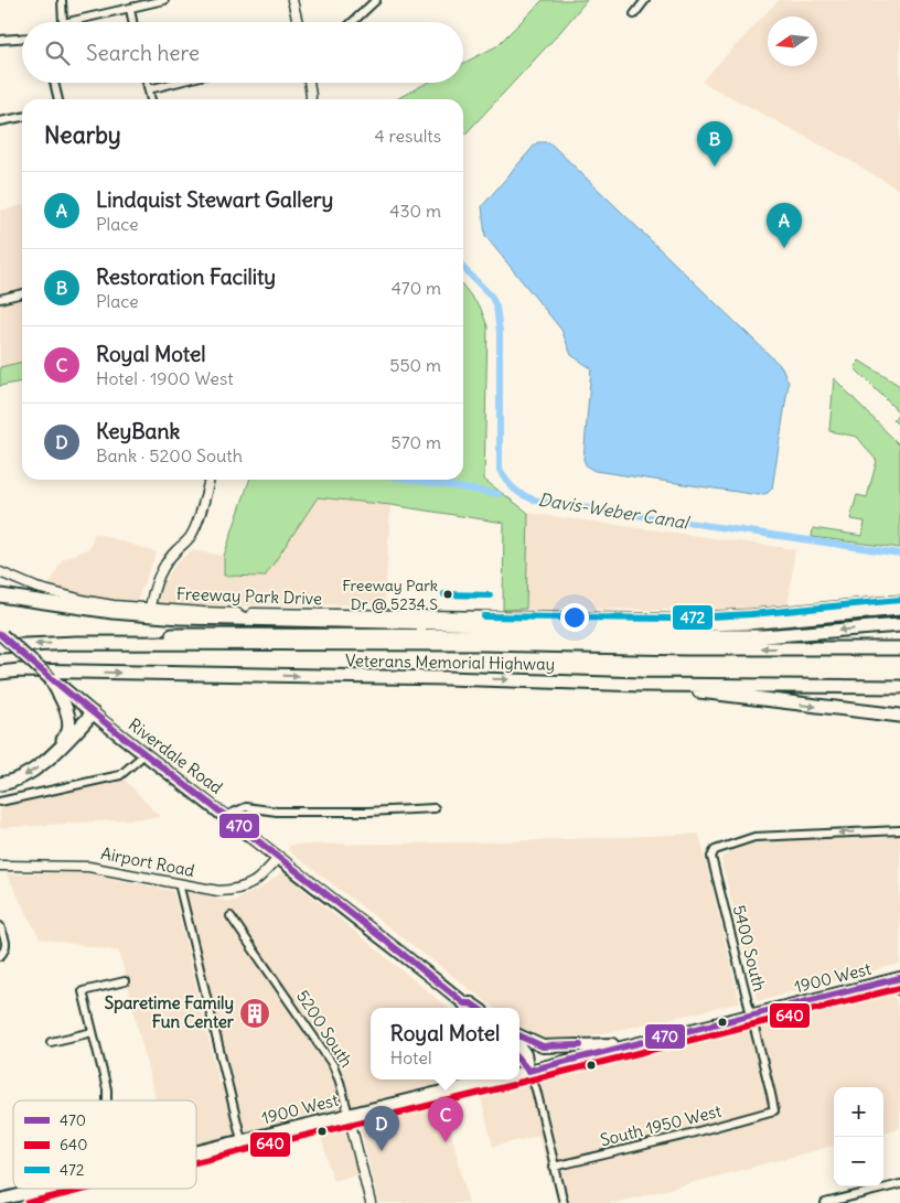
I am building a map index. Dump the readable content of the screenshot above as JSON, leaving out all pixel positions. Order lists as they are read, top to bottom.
{
  "streets": {
    "highway": ["Veterans Memorial Highway"],
    "main road": ["Riverdale Road", "1900 West"],
    "street": [
      "Freeway Park Drive",
      "Airport Road",
      "5400 South",
      "5200 South",
      "South 1950 West"
    ]
  },
  "crossings": [
    ["Riverdale Road", "Airport Road"],
    ["5400 South", "1900 West"],
    ["5400 South", "South 1950 West"],
    ["1900 West", "5200 South"]
  ],
  "water": ["Davis-Weber Canal"],
  "places": {
    "other": ["Freeway Park Dr @ 5234 S"],
    "building": ["Sparetime Family Fun Center"]
  },
  "lines": ["transit line 472", "transit line 470", "transit line 640"],
  "legend": ["470", "640", "472"],
  "north": "left",
  "page": {
    "search": "Search here",
    "heading": ["Nearby", "4 results"],
    "pins": [
      "B",
      "A",
      "C",
      "D"
    ],
    "list": [
      {
        "mark": "A",
        "name": "Lindquist Stewart Gallery",
        "note": "Place",
        "value": "430 m"
      },
      {
        "mark": "B",
        "name": "Restoration Facility",
        "note": "Place",
        "value": "470 m"
      },
      {
        "mark": "C",
        "name": "Royal Motel",
        "note": "Hotel · 1900 West",
        "value": "550 m"
      },
      {
        "mark": "D",
        "name": "KeyBank",
        "note": "Bank · 5200 South",
        "value": "570 m"
      }
    ],
    "popup": ["Royal Motel", "Hotel"],
    "map_buttons": ["+", "−"]
  }
}
